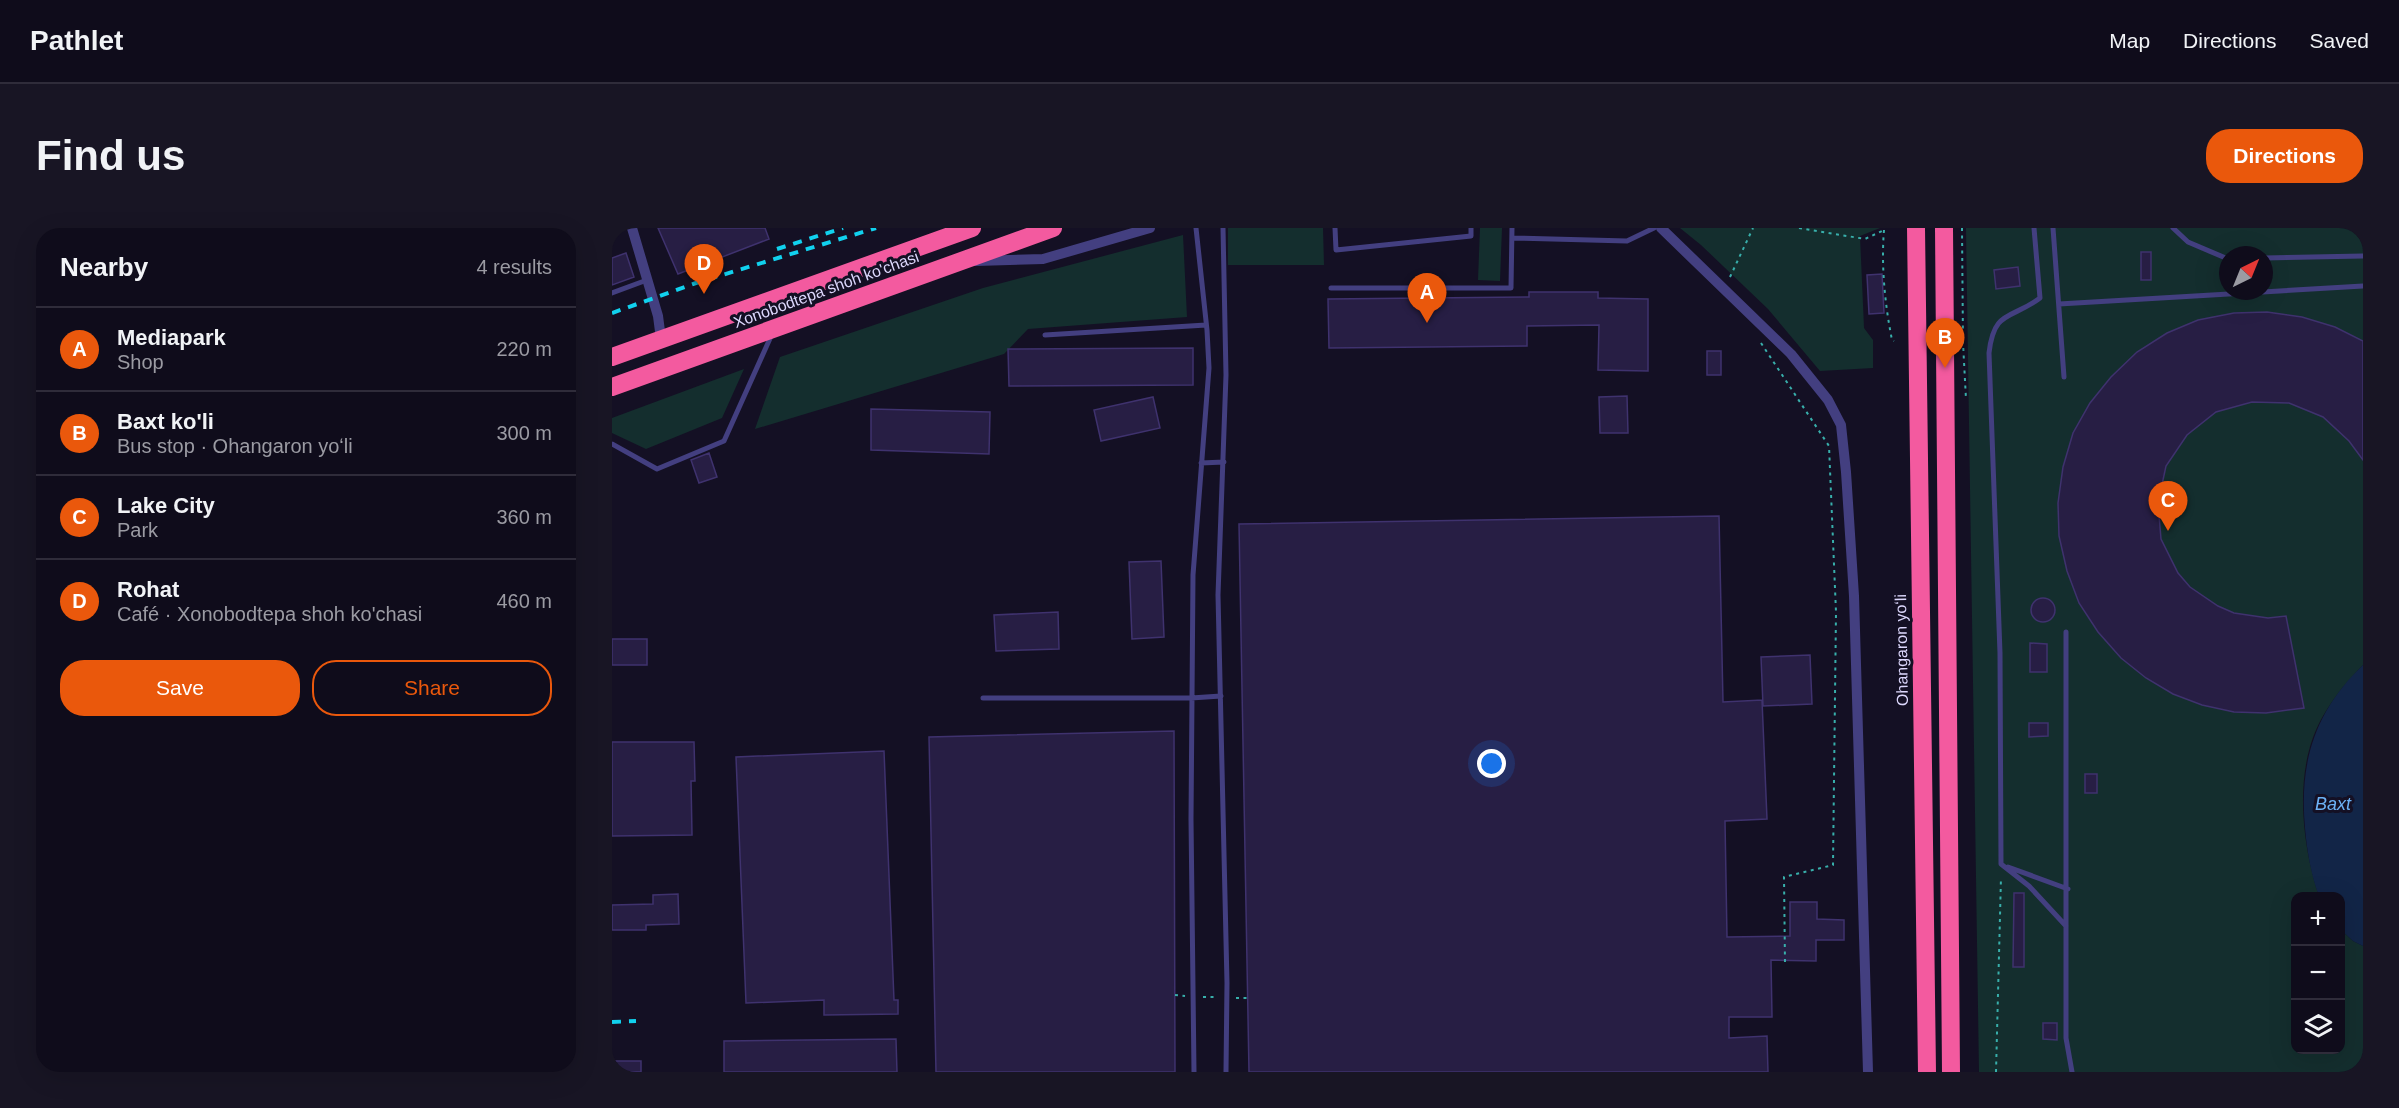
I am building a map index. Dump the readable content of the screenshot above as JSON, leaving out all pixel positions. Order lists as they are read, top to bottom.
{
  "streets": {
    "highway": ["Xonobodtepa shoh ko'chasi", "Ohangaron yoʻli"]
  },
  "water": ["Baхt"],
  "north": "top right",
  "page": {
    "header": "Pathlet",
    "nav": ["Map", "Directions", "Saved"],
    "buttons": [
      "Directions",
      ["Save", "Share"]
    ],
    "title": "Find us",
    "heading": ["Nearby", "4 results"],
    "pins": [
      "D",
      "A",
      "B",
      "C"
    ],
    "list": [
      {
        "mark": "A",
        "name": "Mediapark",
        "note": "Shop",
        "value": "220 m"
      },
      {
        "mark": "B",
        "name": "Baxt ko'li",
        "note": "Bus stop · Ohangaron yoʻli",
        "value": "300 m"
      },
      {
        "mark": "C",
        "name": "Lake City",
        "note": "Park",
        "value": "360 m"
      },
      {
        "mark": "D",
        "name": "Rohat",
        "note": "Café · Xonobodtepa shoh ko'chasi",
        "value": "460 m"
      }
    ],
    "map_buttons": ["+", "−"]
  }
}
